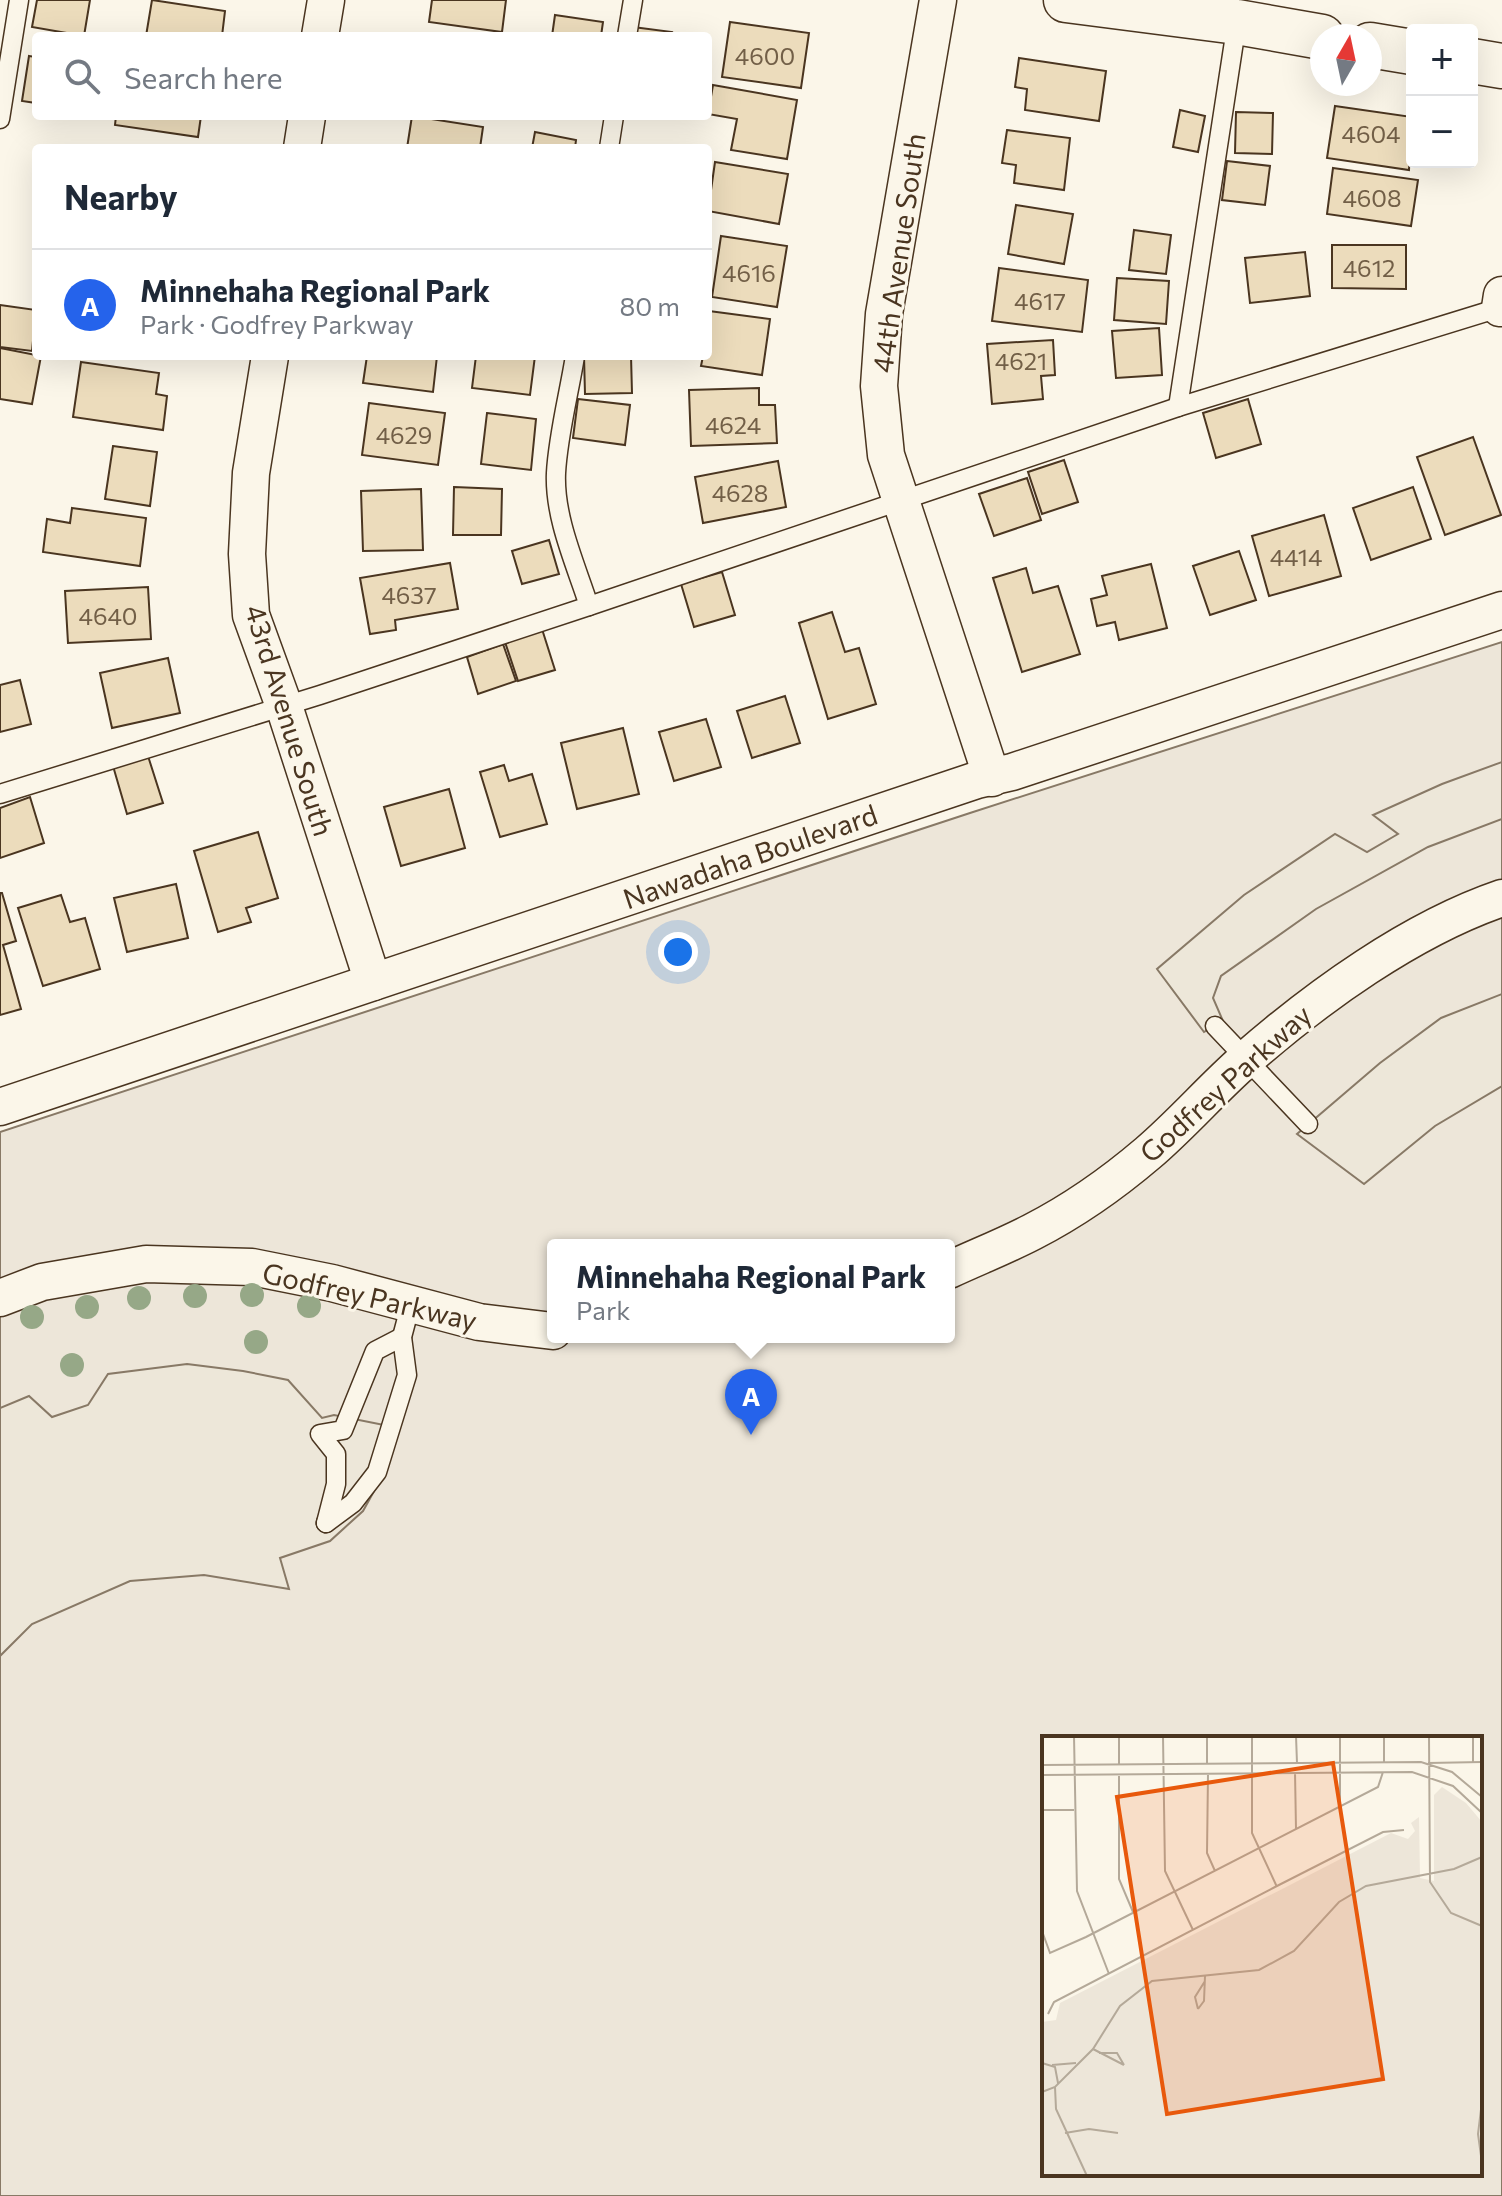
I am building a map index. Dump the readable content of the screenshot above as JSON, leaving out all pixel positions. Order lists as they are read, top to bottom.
{
  "streets": {
    "street": [
      "44th Avenue South",
      "43rd Avenue South",
      "Nawadaha Boulevard",
      "Godfrey Parkway"
    ]
  },
  "crossings": [
    ["44th Avenue South", "Nawadaha Boulevard"],
    ["43rd Avenue South", "Nawadaha Boulevard"]
  ],
  "house_numbers": [
    "4600",
    "4604",
    "4608",
    "4612",
    "4616",
    "4617",
    "4621",
    "4624",
    "4629",
    "4628",
    "4414",
    "4637",
    "4640"
  ],
  "north": "top",
  "page": {
    "map_buttons": ["+", "−"],
    "search": "Search here",
    "heading": "Nearby",
    "list": [
      {
        "mark": "A",
        "name": "Minnehaha Regional Park",
        "note": "Park · Godfrey Parkway",
        "value": "80 m"
      }
    ],
    "popup": ["Minnehaha Regional Park", "Park"],
    "pins": "A"
  }
}
